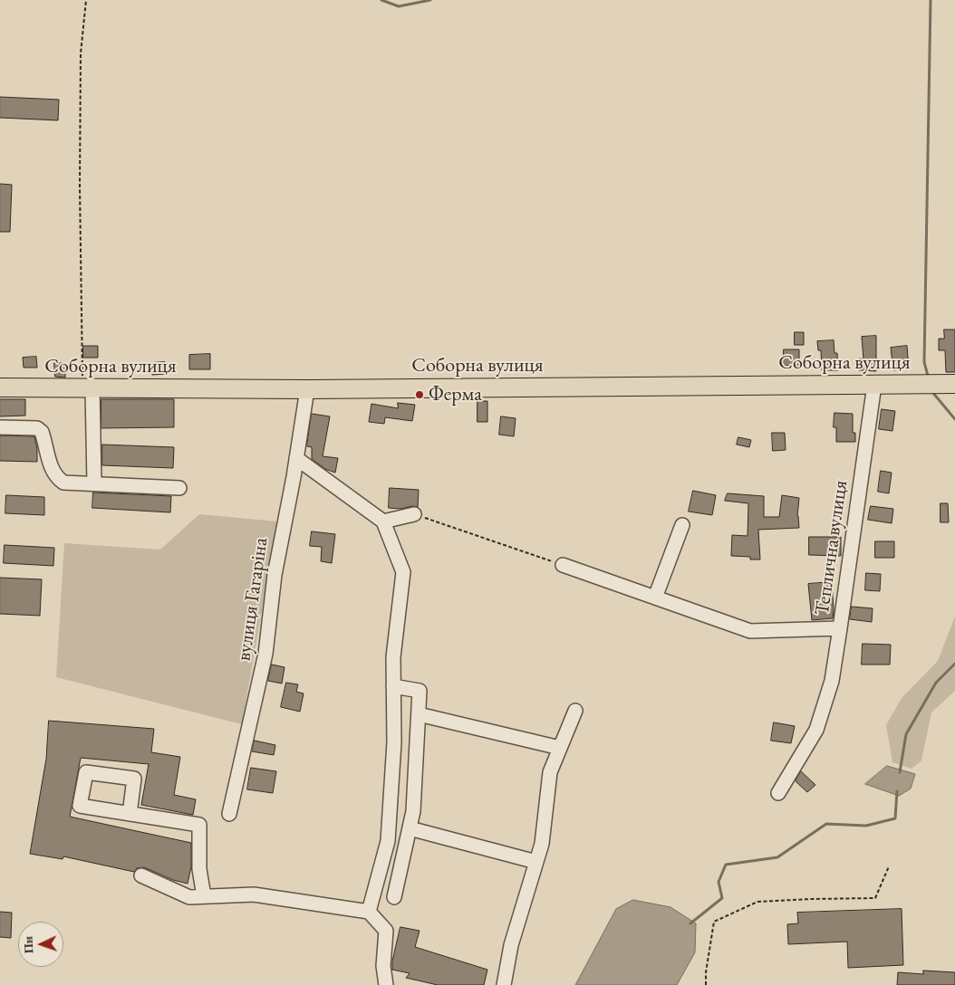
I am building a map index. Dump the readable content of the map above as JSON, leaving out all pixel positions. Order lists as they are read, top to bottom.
{
  "streets": {
    "main road": ["Соборна вулиця"],
    "street": ["Теплична вулиця", "вулиця Гагаріна"]
  },
  "crossings": [
    ["Соборна вулиця", "Теплична вулиця"],
    ["Соборна вулиця", "вулиця Гагаріна"]
  ],
  "places": ["Ферма"],
  "north": "left"
}
